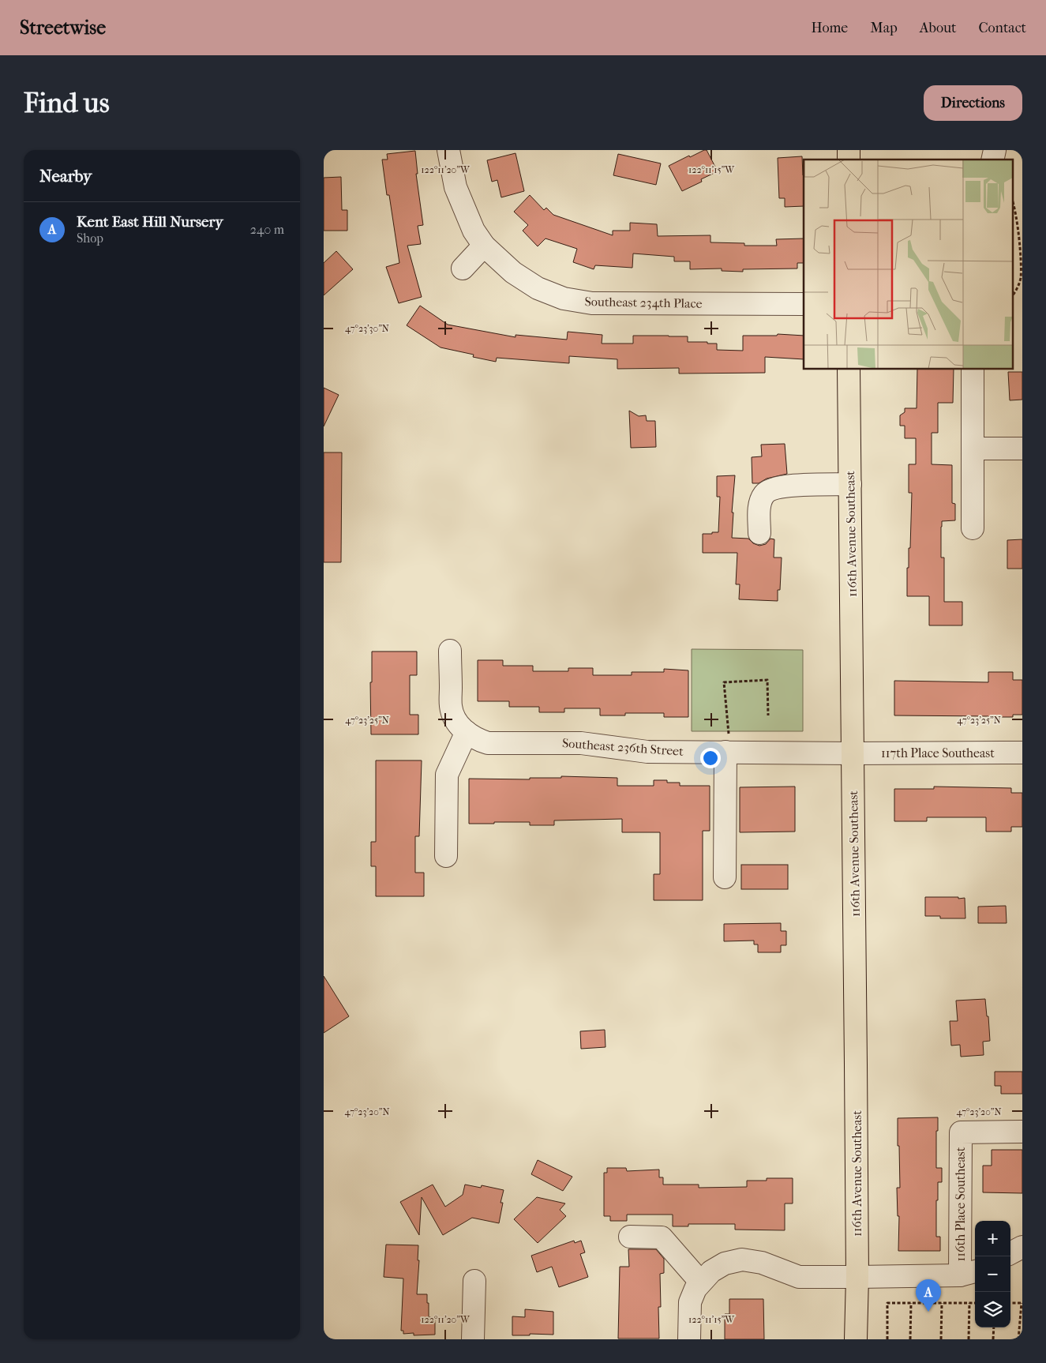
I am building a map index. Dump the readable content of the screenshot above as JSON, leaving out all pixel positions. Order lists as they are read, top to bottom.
{
  "streets": {
    "main road": ["116th Avenue Southeast"],
    "street": [
      "Southeast 234th Place",
      "Southeast 236th Street",
      "117th Place Southeast",
      "116th Place Southeast"
    ]
  },
  "crossings": [
    ["116th Avenue Southeast", "Southeast 236th Street"],
    ["116th Avenue Southeast", "117th Place Southeast"],
    ["Southeast 236th Street", "117th Place Southeast"]
  ],
  "page": {
    "header": "Streetwise",
    "nav": [
      "Home",
      "Map",
      "About",
      "Contact"
    ],
    "buttons": "Directions",
    "title": "Find us",
    "heading": "Nearby",
    "list": [
      {
        "mark": "A",
        "name": "Kent East Hill Nursery",
        "note": "Shop",
        "value": "240 m"
      }
    ],
    "map_buttons": ["+", "−"],
    "pins": "A"
  },
  "coordinates": [
    "122°11'20\"W",
    "122°11'15\"W",
    "47°23'30\"N",
    "47°23'25\"N",
    "47°23'20\"N"
  ]
}
